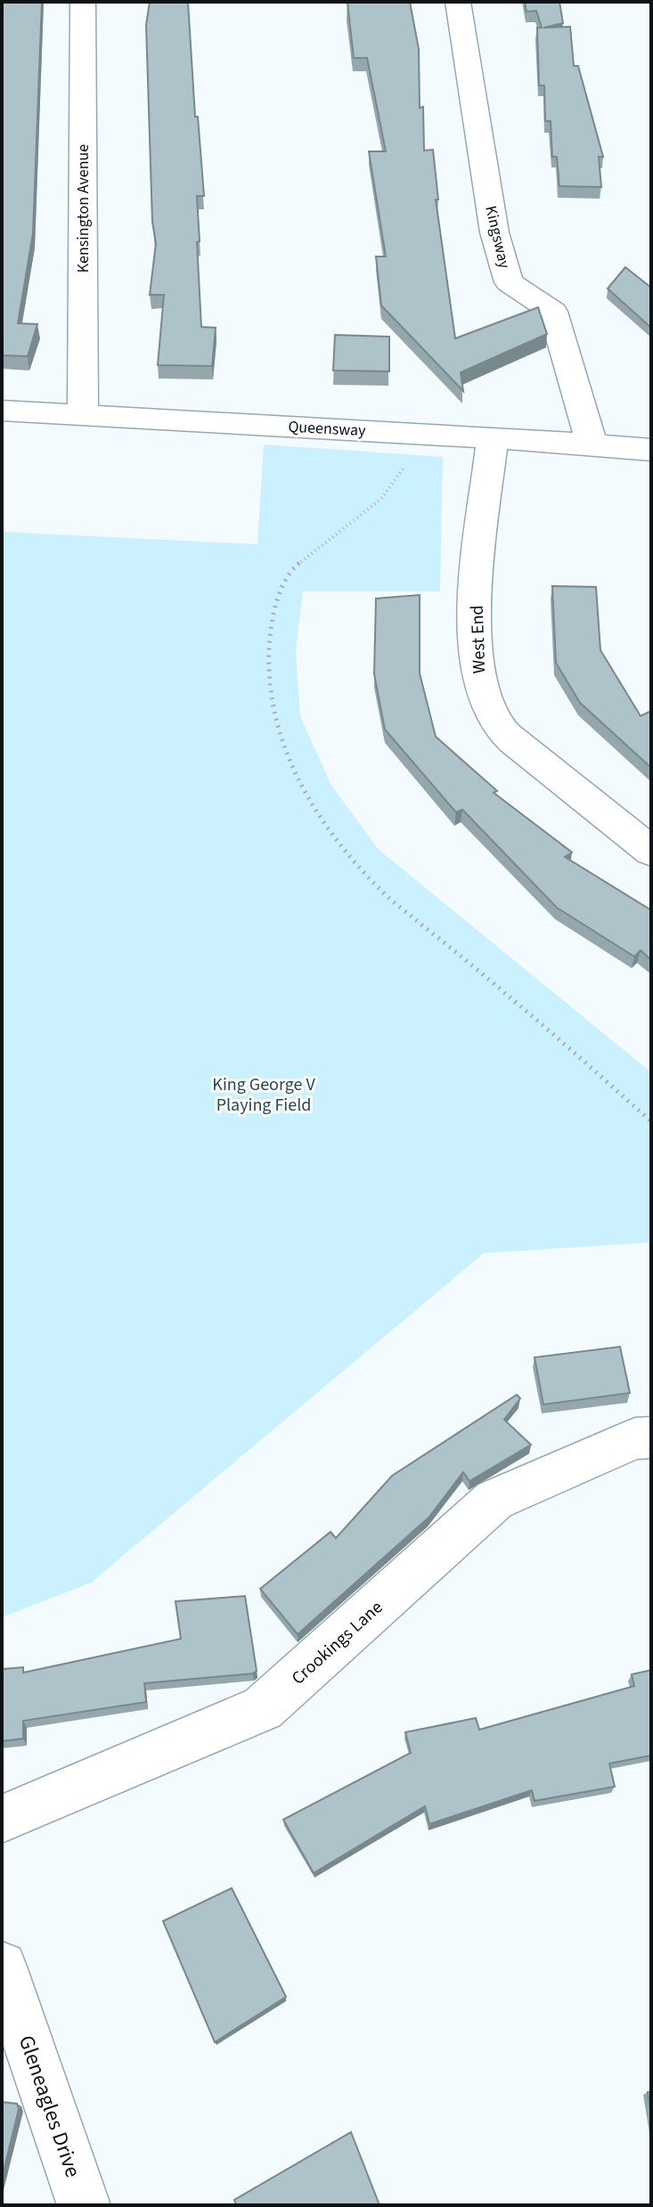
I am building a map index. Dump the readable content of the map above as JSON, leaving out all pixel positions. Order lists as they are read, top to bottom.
{
  "streets": {
    "street": [
      "Kensington Avenue",
      "Kingsway",
      "Queensway",
      "West End",
      "Crookings Lane",
      "Gleneagles Drive"
    ]
  },
  "crossings": [
    ["Kensington Avenue", "Queensway"],
    ["Kingsway", "Queensway"],
    ["Queensway", "West End"]
  ],
  "parks": ["King George V Playing Field"]
}
